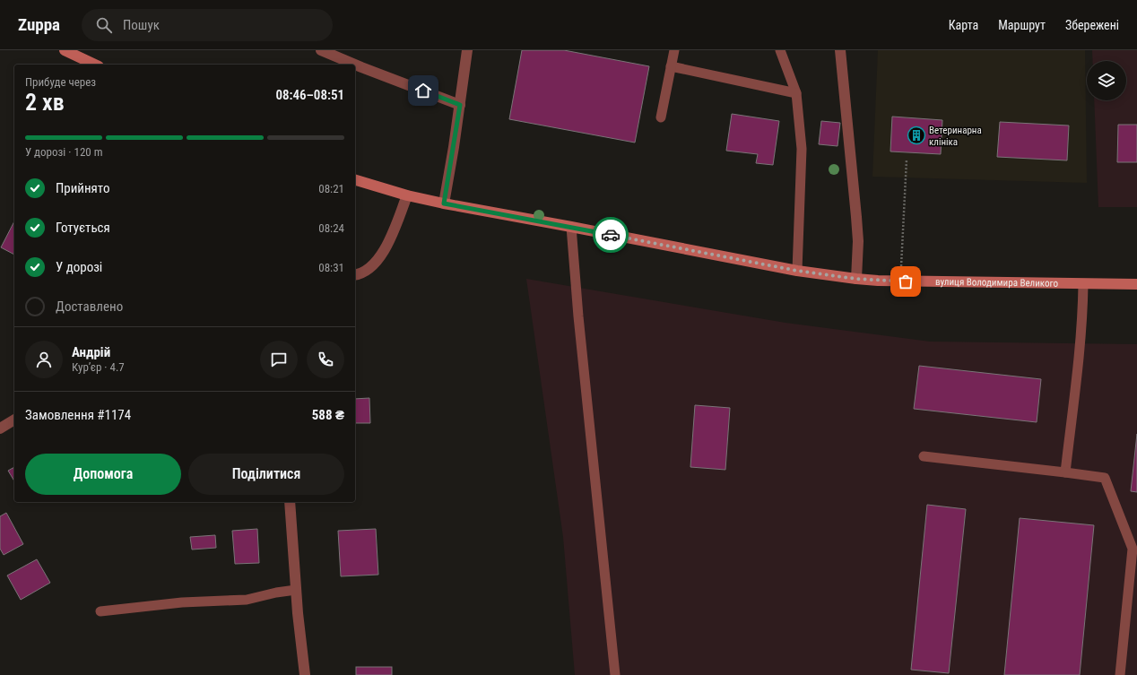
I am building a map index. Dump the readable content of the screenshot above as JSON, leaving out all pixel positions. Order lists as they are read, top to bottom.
{
  "streets": {
    "main road": ["вулиця Володимира Великого"]
  },
  "places": {
    "building": ["Ветеринарна клініка"]
  },
  "page": {
    "header": "Zuppa",
    "search": "Пошук",
    "nav": ["Карта", "Маршрут", "Збережені"],
    "heading": ["2 хв", "Прибуде через", "08:46–08:51"],
    "panel": [
      "Андрій",
      "Кур’єр · 4.7",
      "Замовлення #1174",
      "588 ₴"
    ],
    "bar": "У дорозі · 120 m",
    "list": [
      ["Прийнято", "08:21"],
      ["Готується", "08:24"],
      ["У дорозі", "08:31"],
      "Доставлено"
    ],
    "buttons": ["Допомога", "Поділитися"]
  }
}
